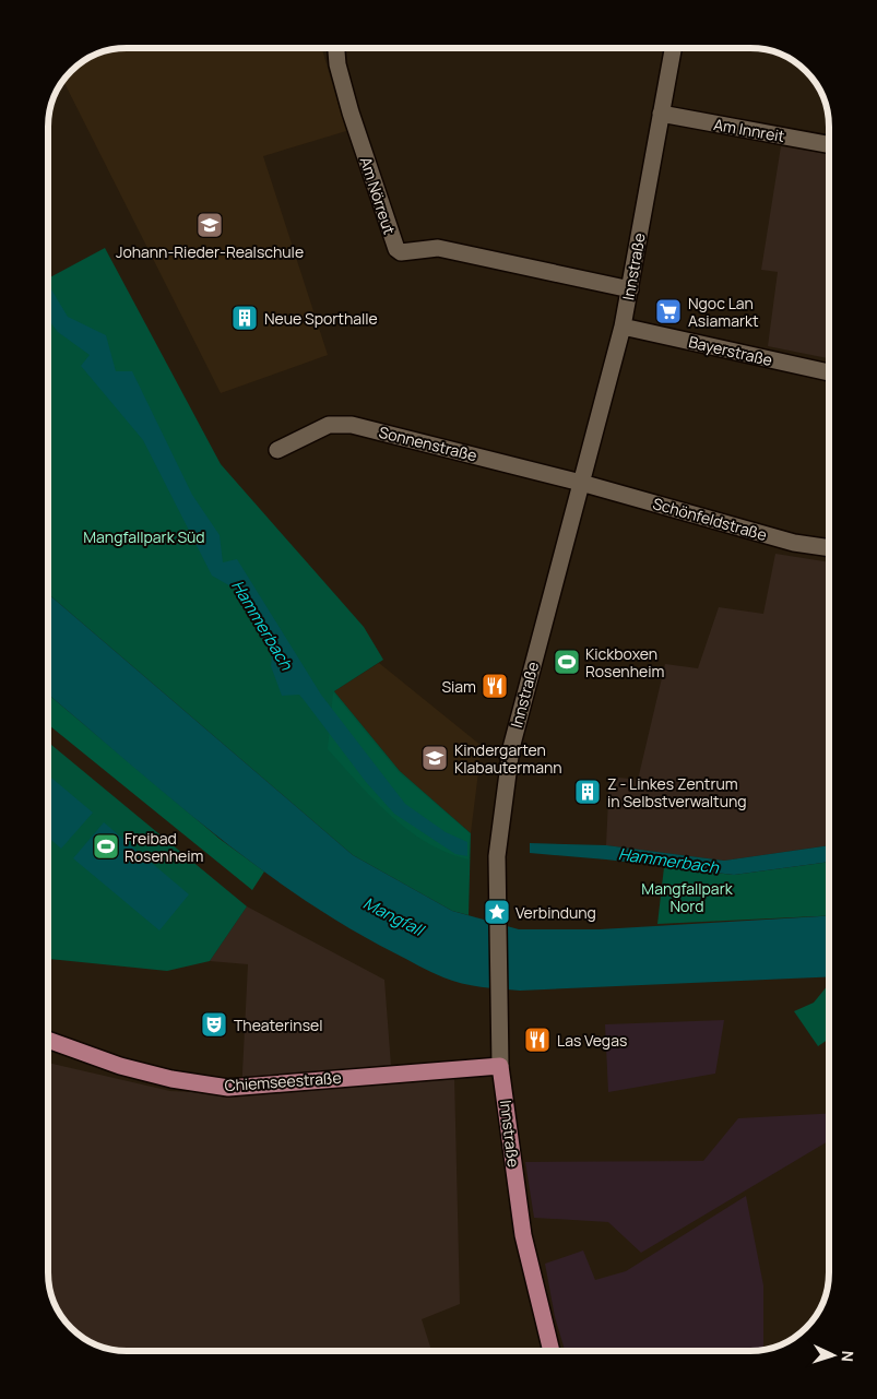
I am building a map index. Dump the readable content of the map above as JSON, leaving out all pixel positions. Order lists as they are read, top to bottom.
{
  "streets": {
    "main road": ["Innstraße", "Chiemseestraße"],
    "street": [
      "Am Innreit",
      "Am Nörreut",
      "Bayerstraße",
      "Sonnenstraße",
      "Schönfeldstraße"
    ]
  },
  "crossings": [
    ["Am Innreit", "Innstraße"],
    ["Am Nörreut", "Innstraße"],
    ["Innstraße", "Bayerstraße"],
    ["Innstraße", "Sonnenstraße"],
    ["Innstraße", "Schönfeldstraße"],
    ["Innstraße", "Chiemseestraße"],
    ["Sonnenstraße", "Schönfeldstraße"]
  ],
  "water": ["Hammerbach", "Mangfall"],
  "parks": ["Mangfallpark Süd", "Mangfallpark Nord"],
  "places": {
    "school or university": ["Johann-Rieder-Realschule", "Kindergarten Klabautermann"],
    "supermarket": ["Ngoc Lan Asiamarkt"],
    "building": ["Neue Sporthalle", "Z - Linkes Zentrum in Selbstverwaltung"],
    "sports": ["Kickboxen Rosenheim", "Freibad Rosenheim"],
    "restaurant": ["Siam", "Las Vegas"],
    "place": ["Verbindung"],
    "theatre": ["Theaterinsel"]
  },
  "north": "right"
}
